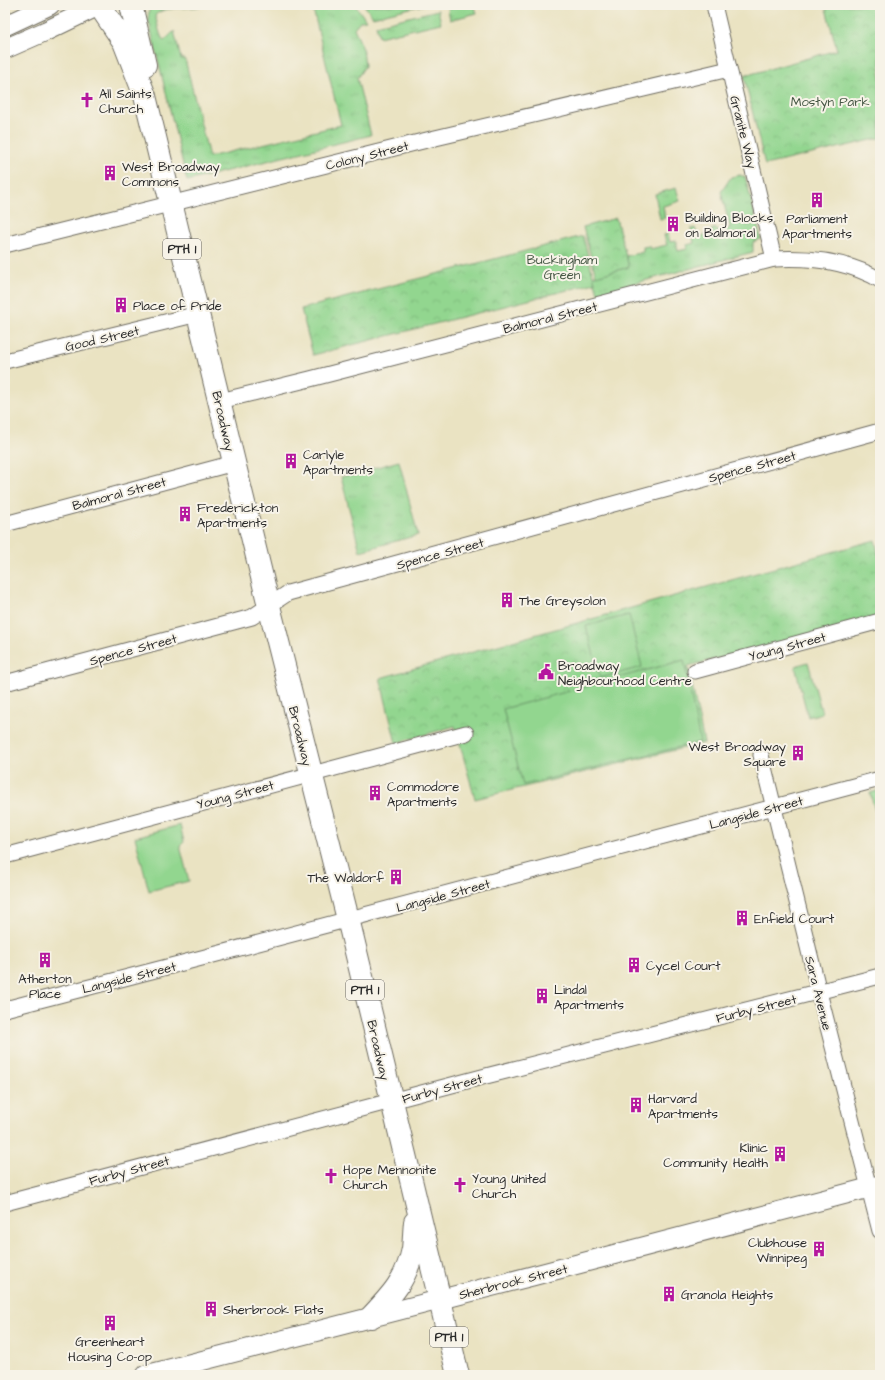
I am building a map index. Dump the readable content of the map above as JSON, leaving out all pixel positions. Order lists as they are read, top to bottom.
{
  "streets": {
    "highway": ["PTH 1", "Broadway"],
    "main road": ["Sherbrook Street"],
    "street": [
      "Granite Way",
      "Colony Street",
      "Balmoral Street",
      "Good Street",
      "Spence Street",
      "Young Street",
      "Langside Street",
      "Sara Avenue",
      "Furby Street"
    ]
  },
  "crossings": [
    ["Granite Way", "Colony Street"],
    ["Granite Way", "Balmoral Street"],
    ["Colony Street", "Broadway"],
    ["Balmoral Street", "Broadway"],
    ["Good Street", "Broadway"],
    ["Broadway", "Spence Street"],
    ["Broadway", "Young Street"],
    ["Broadway", "Langside Street"],
    ["Broadway", "Furby Street"],
    ["Broadway", "Sherbrook Street"],
    ["Langside Street", "Sara Avenue"],
    ["Sara Avenue", "Furby Street"],
    ["Sara Avenue", "Sherbrook Street"]
  ],
  "parks": ["Mostyn Park", "Buckingham Green"],
  "places": {
    "church": ["All Saints Church", "Hope Mennonite Church", "Young United Church"],
    "building": [
      "West Broadway Commons",
      "Parliament Apartments",
      "Building Blocks on Balmoral",
      "Place of Pride",
      "Carlyle Apartments",
      "Frederickton Apartments",
      "The Greysolon",
      "West Broadway Square",
      "Commodore Apartments",
      "The Waldorf",
      "Enfield Court",
      "Atherton Place",
      "Cycel Court",
      "Lindal Apartments",
      "Harvard Apartments",
      "Klinic Community Health",
      "Clubhouse Winnipeg",
      "Granola Heights",
      "Sherbrook Flats",
      "Greenheart Housing Co-op"
    ],
    "public building": ["Broadway Neighbourhood Centre"]
  }
}
